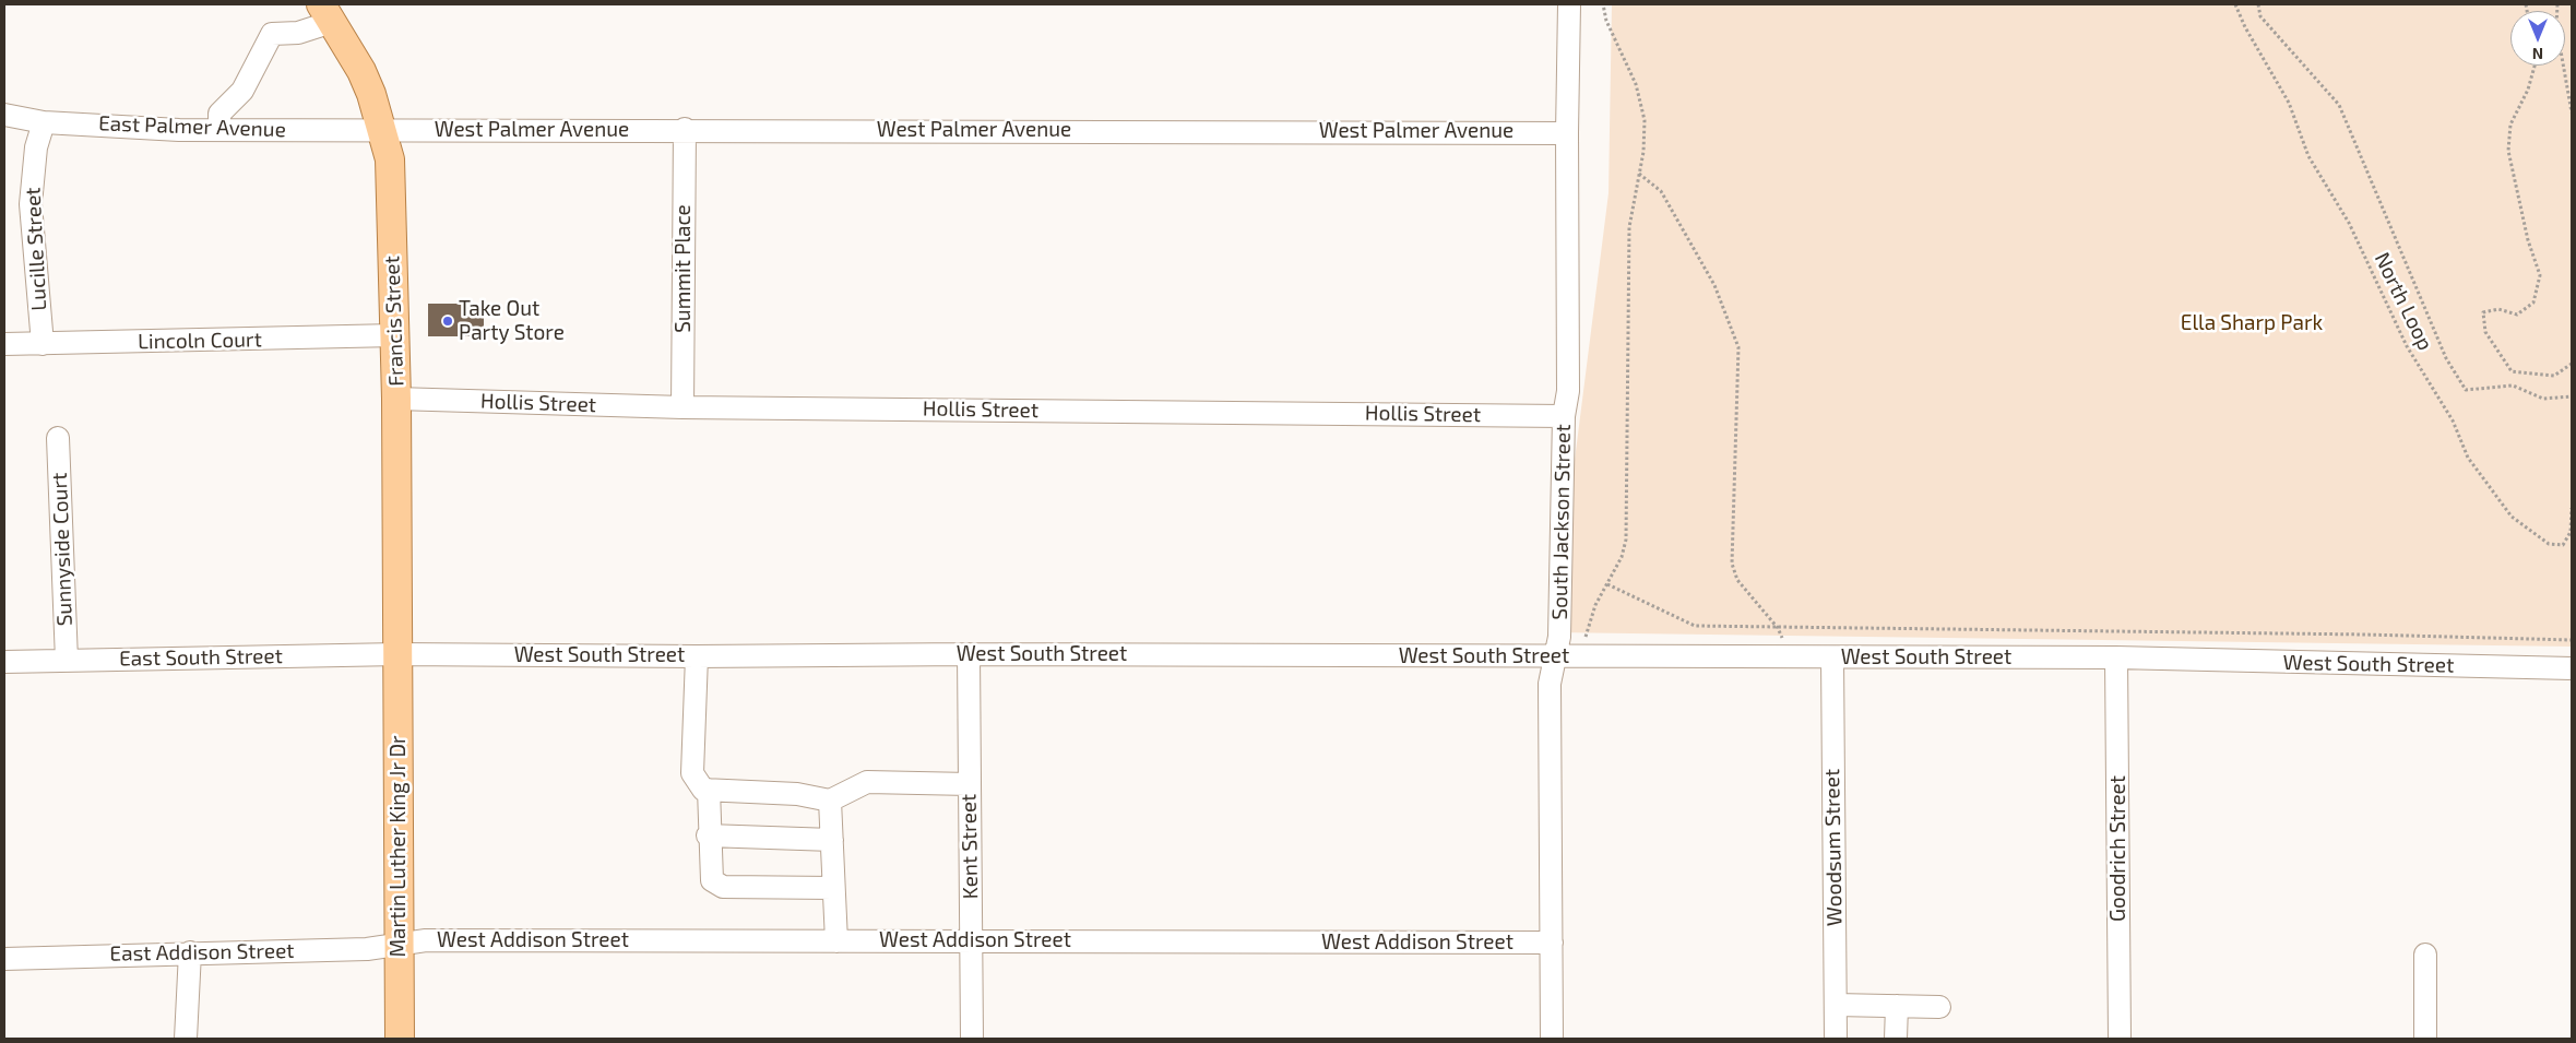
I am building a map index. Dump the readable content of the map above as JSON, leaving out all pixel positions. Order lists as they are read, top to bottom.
{
  "streets": {
    "main road": ["Francis Street", "Martin Luther King Jr Dr"],
    "street": [
      "East Palmer Avenue",
      "West Palmer Avenue",
      "Lucille Street",
      "Summit Place",
      "Lincoln Court",
      "Hollis Street",
      "South Jackson Street",
      "Sunnyside Court",
      "West South Street",
      "East South Street",
      "Kent Street",
      "Woodsum Street",
      "Goodrich Street",
      "West Addison Street",
      "East Addison Street"
    ],
    "path": ["North Loop"]
  },
  "crossings": [
    ["East Palmer Avenue", "West Palmer Avenue"],
    ["East Palmer Avenue", "Lucille Street"],
    ["East Palmer Avenue", "Francis Street"],
    ["West Palmer Avenue", "Summit Place"],
    ["West Palmer Avenue", "Francis Street"],
    ["West Palmer Avenue", "South Jackson Street"],
    ["Lucille Street", "Lincoln Court"],
    ["Summit Place", "Hollis Street"],
    ["Francis Street", "Lincoln Court"],
    ["Francis Street", "Hollis Street"],
    ["Francis Street", "West South Street"],
    ["Francis Street", "East South Street"],
    ["Francis Street", "Martin Luther King Jr Dr"],
    ["Hollis Street", "South Jackson Street"],
    ["South Jackson Street", "West South Street"],
    ["South Jackson Street", "West Addison Street"],
    ["Sunnyside Court", "East South Street"],
    ["West South Street", "East South Street"],
    ["West South Street", "Martin Luther King Jr Dr"],
    ["West South Street", "Kent Street"],
    ["West South Street", "Woodsum Street"],
    ["West South Street", "Goodrich Street"],
    ["East South Street", "Martin Luther King Jr Dr"],
    ["Martin Luther King Jr Dr", "West Addison Street"],
    ["Martin Luther King Jr Dr", "East Addison Street"],
    ["Kent Street", "West Addison Street"],
    ["West Addison Street", "East Addison Street"]
  ],
  "parks": ["Ella Sharp Park"],
  "places": ["Take Out Party Store"],
  "north": "bottom"
}
